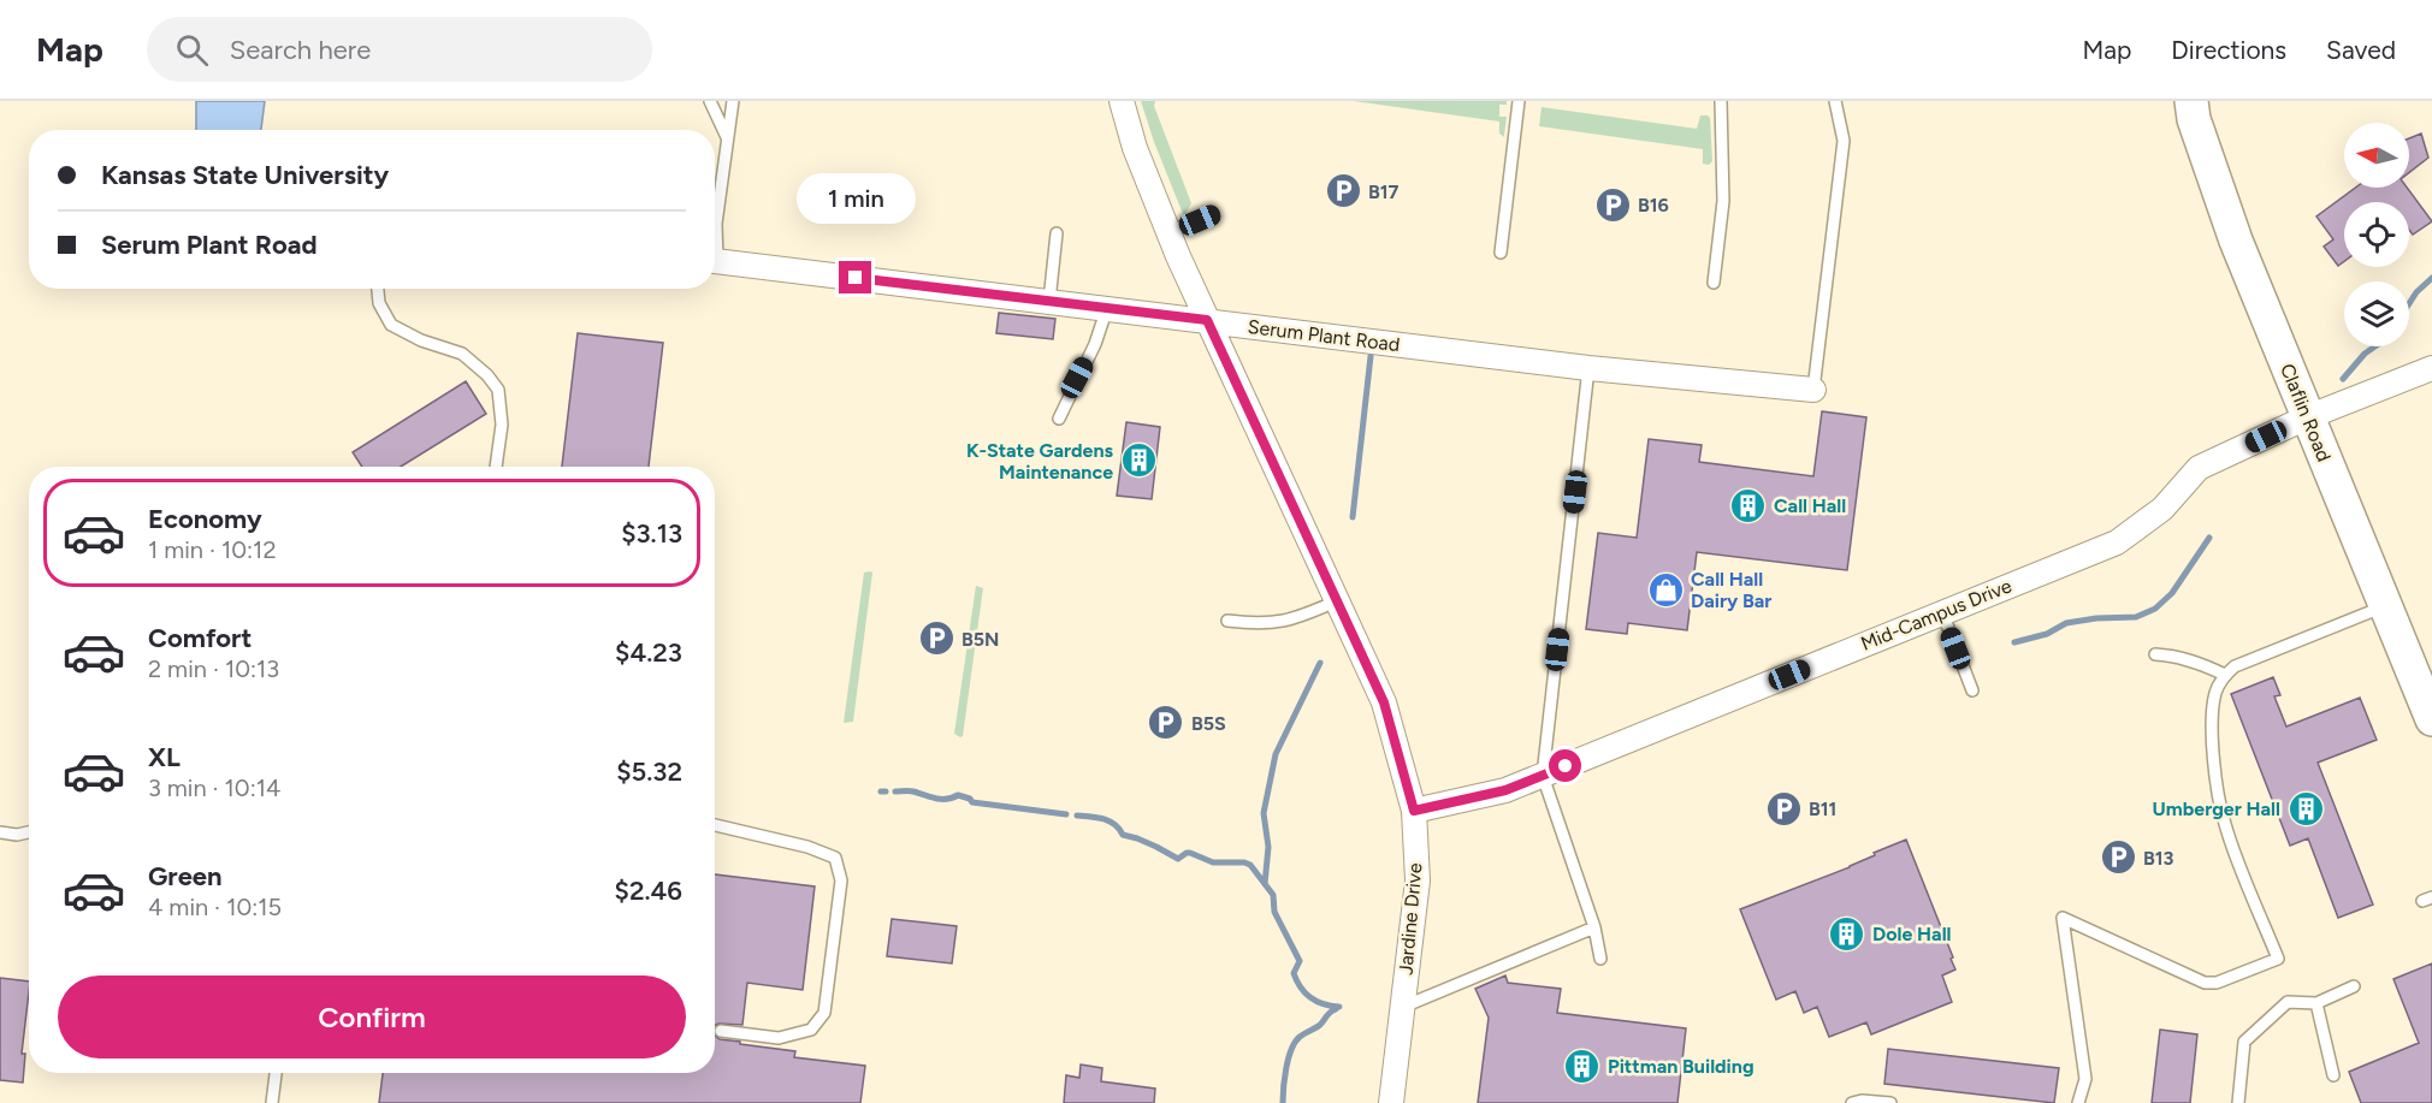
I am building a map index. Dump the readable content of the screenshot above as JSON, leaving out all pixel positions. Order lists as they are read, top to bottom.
{
  "streets": {
    "street": [
      "Serum Plant Road",
      "Claflin Road",
      "Mid-Campus Drive",
      "Jardine Drive"
    ]
  },
  "crossings": [
    ["Serum Plant Road", "Jardine Drive"],
    ["Claflin Road", "Mid-Campus Drive"],
    ["Mid-Campus Drive", "Jardine Drive"]
  ],
  "places": {
    "parking": [
      "B17",
      "B16",
      "B5N",
      "B5S",
      "B11",
      "B13"
    ],
    "building": [
      "K-State Gardens Maintenance",
      "Call Hall",
      "Umberger Hall",
      "Dole Hall",
      "Pittman Building"
    ],
    "shop": ["Call Hall Dairy Bar"]
  },
  "north": "left",
  "page": {
    "header": "Map",
    "search": "Search here",
    "nav": ["Map", "Directions", "Saved"],
    "banner": ["Kansas State University", "Serum Plant Road"],
    "bubble": "1 min",
    "list": [
      {
        "name": "Economy",
        "note": "1 min · 10:12",
        "value": "$3.13"
      },
      {
        "name": "Comfort",
        "note": "2 min · 10:13",
        "value": "$4.23"
      },
      {
        "name": "XL",
        "note": "3 min · 10:14",
        "value": "$5.32"
      },
      {
        "name": "Green",
        "note": "4 min · 10:15",
        "value": "$2.46"
      }
    ],
    "buttons": "Confirm"
  }
}
